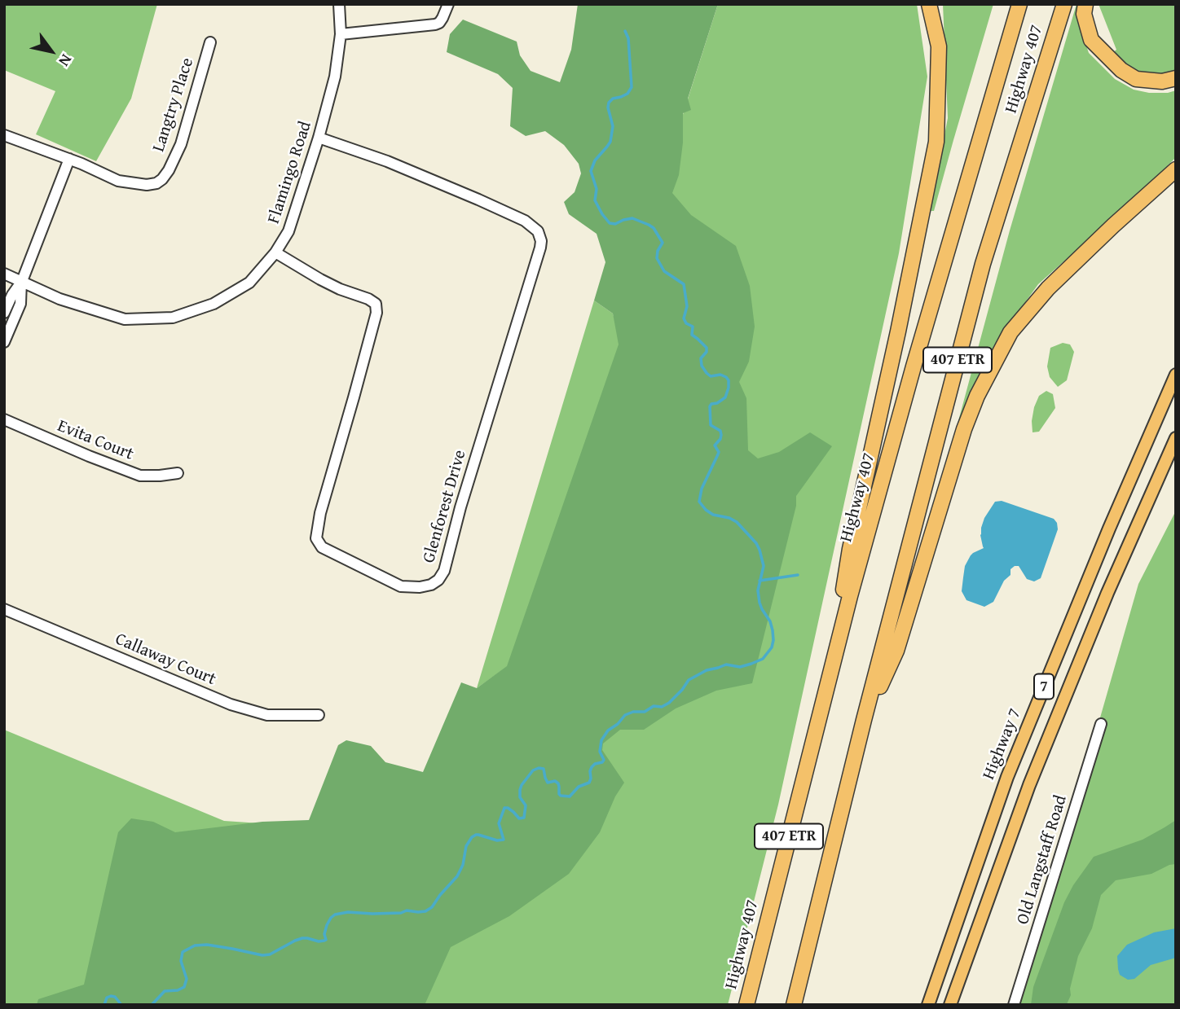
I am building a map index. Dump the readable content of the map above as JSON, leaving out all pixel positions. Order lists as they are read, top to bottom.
{
  "streets": {
    "highway": ["Highway 407", "407 ETR"],
    "main road": ["7", "Highway 7"],
    "street": [
      "Langtry Place",
      "Flamingo Road",
      "Evita Court",
      "Glenforest Drive",
      "Callaway Court",
      "Old Langstaff Road"
    ]
  },
  "crossings": [
    ["Flamingo Road", "Glenforest Drive"]
  ],
  "north": "bottom right"
}
